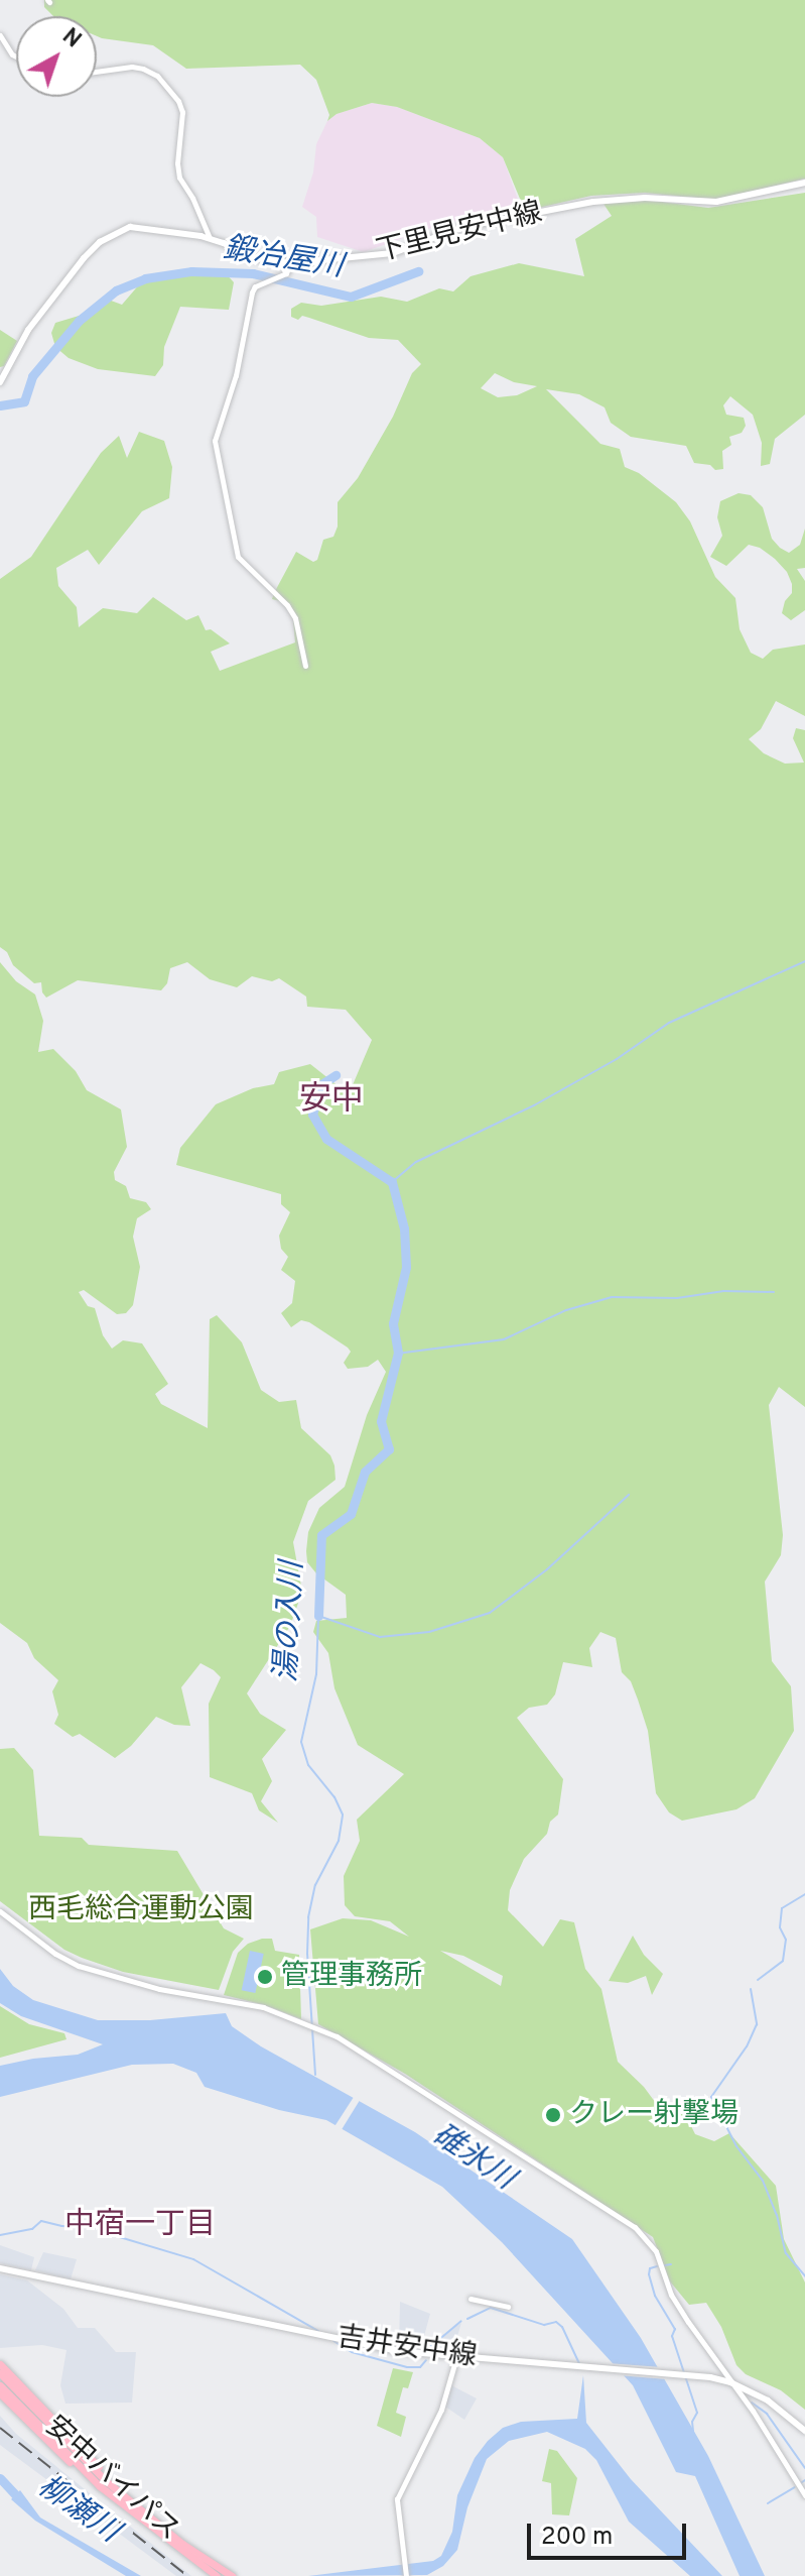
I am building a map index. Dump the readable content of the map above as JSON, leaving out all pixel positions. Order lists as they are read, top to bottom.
{
  "streets": {
    "highway": ["安中バイパス"],
    "main road": ["下里見安中線", "吉井安中線"]
  },
  "districts": ["安中", "中宿一丁目"],
  "water": [
    "鍛冶屋川",
    "湯の入川",
    "碓氷川",
    "柳瀬川"
  ],
  "parks": ["西毛総合運動公園"],
  "places": ["管理事務所", "クレー射撃場"],
  "scale_bar": "200 m",
  "north": "top right"
}
